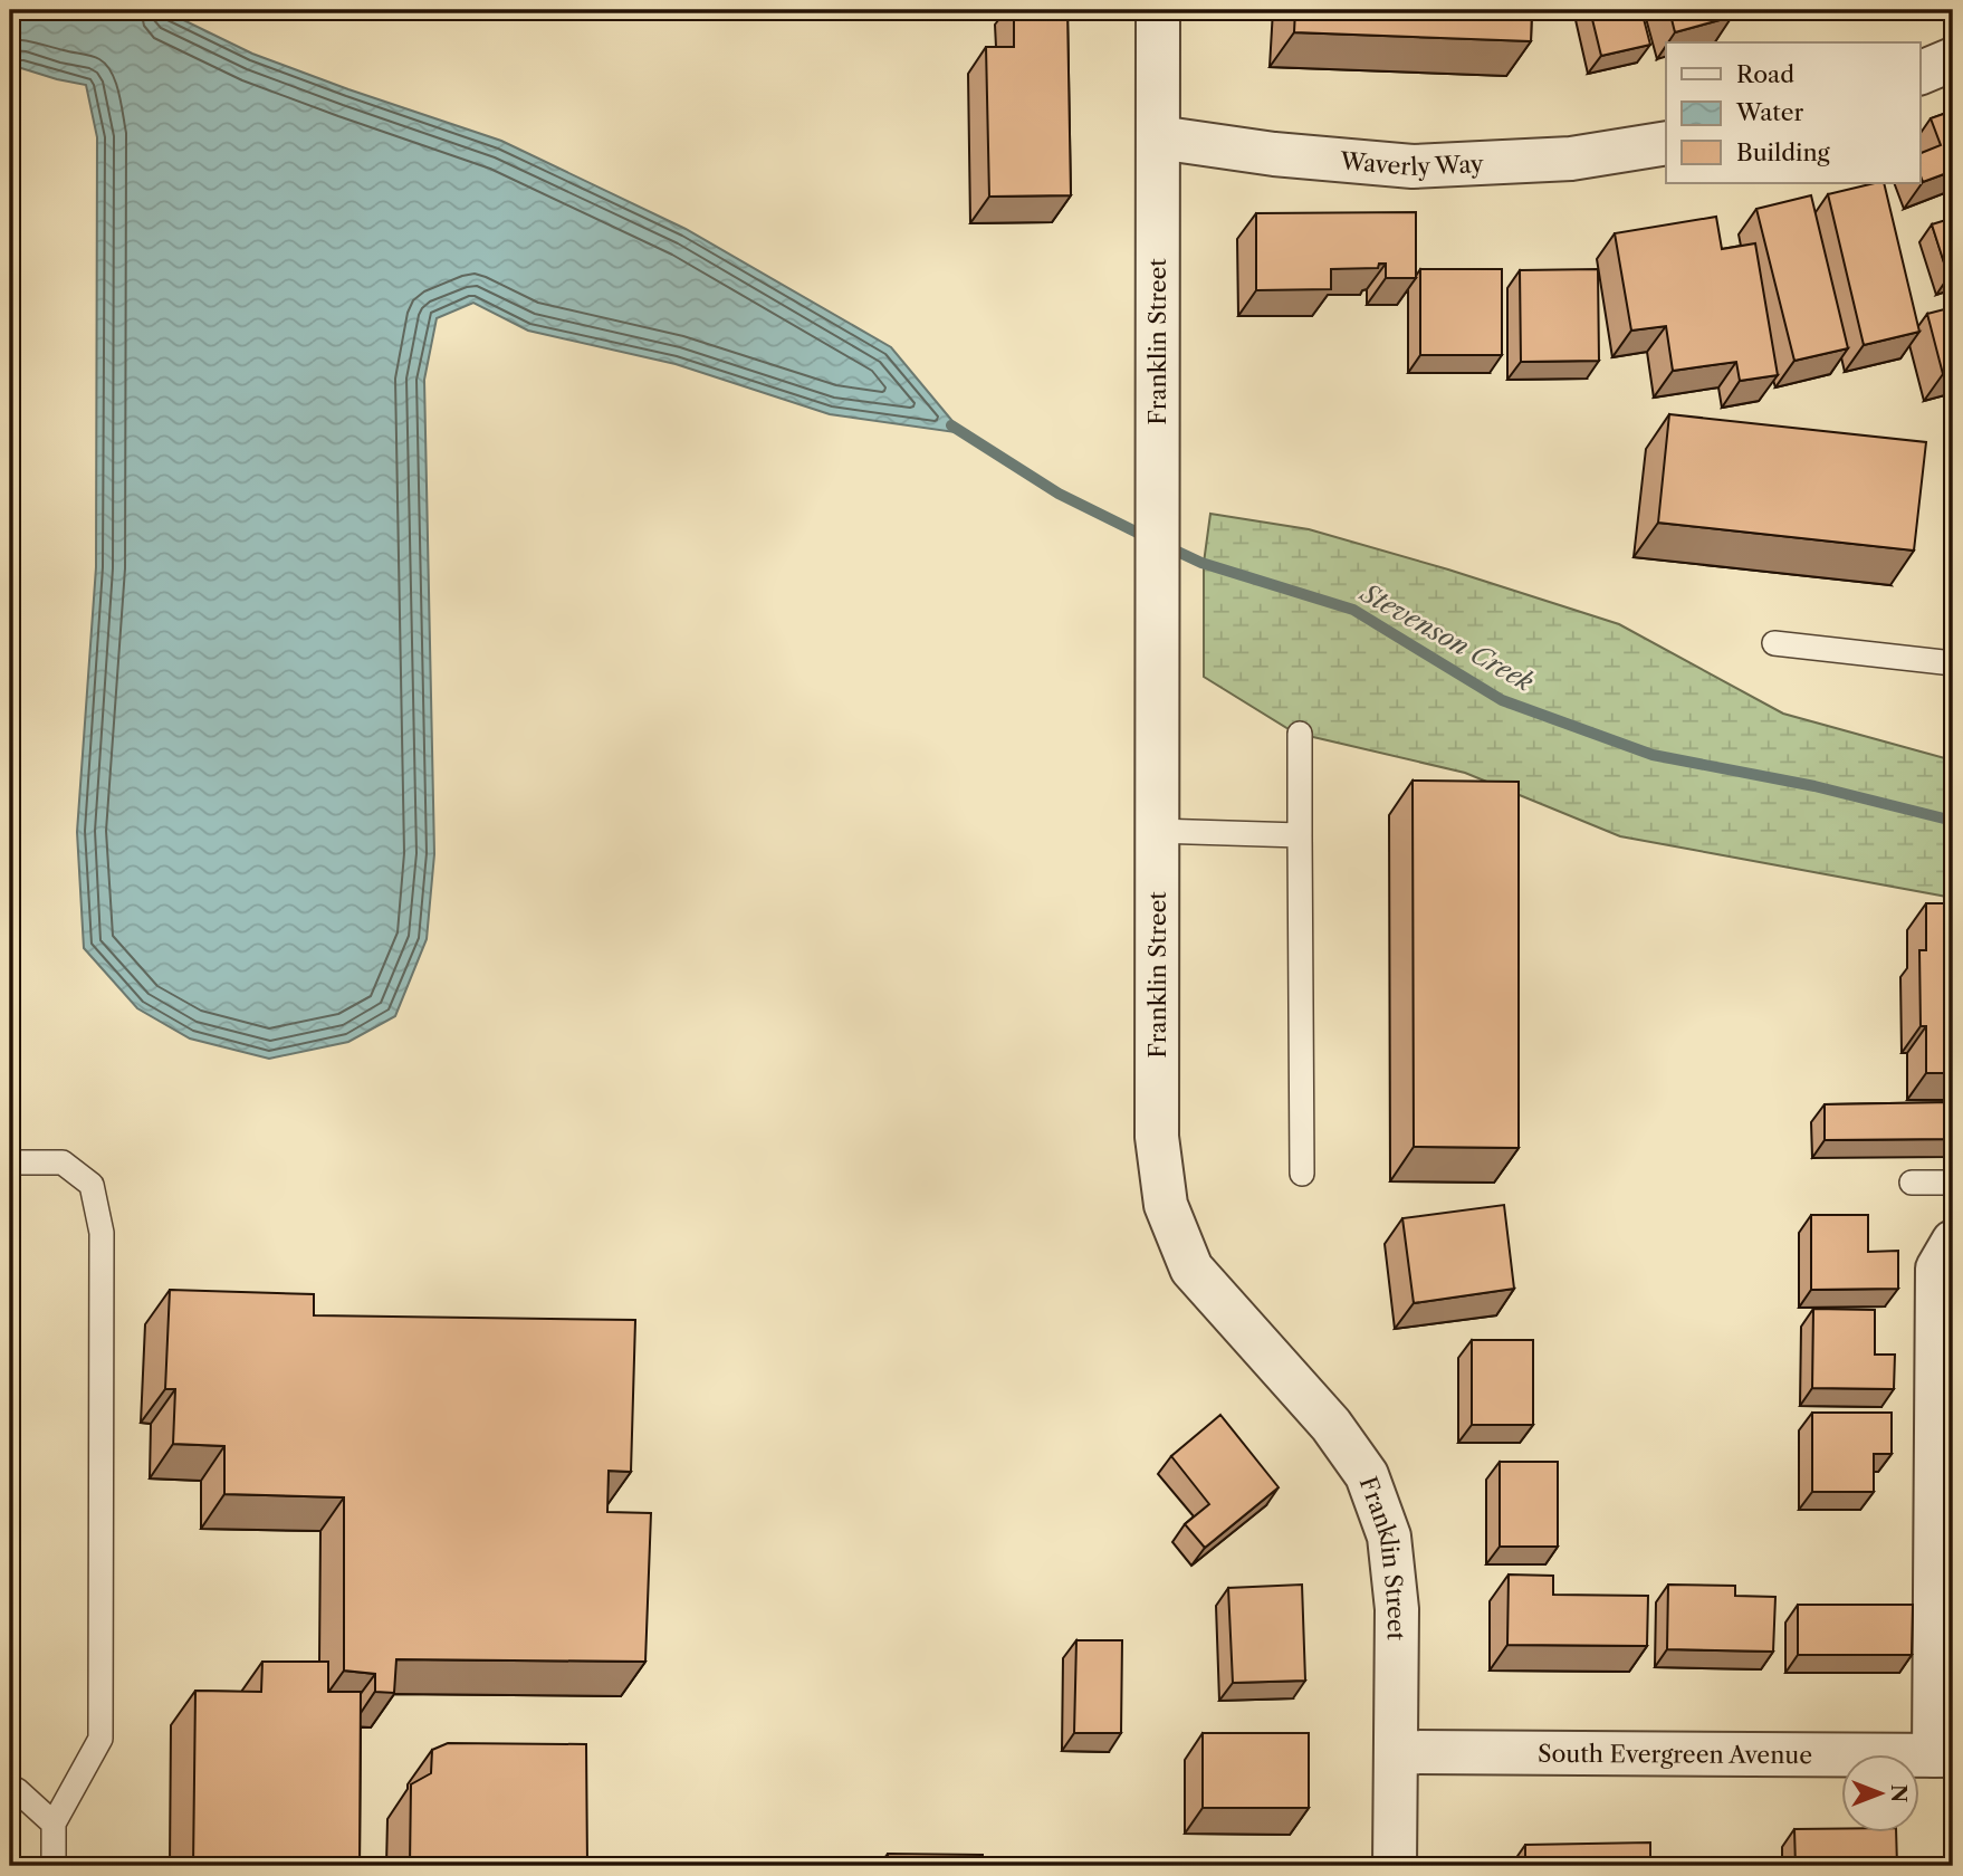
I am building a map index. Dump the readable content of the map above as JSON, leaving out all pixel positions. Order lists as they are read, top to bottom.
{
  "streets": {
    "street": ["Waverly Way", "Franklin Street", "South Evergreen Avenue"]
  },
  "crossings": [
    ["Waverly Way", "Franklin Street"],
    ["Franklin Street", "South Evergreen Avenue"]
  ],
  "water": ["Stevenson Creek"],
  "legend": ["Road", "Water", "Building"],
  "north": "right"
}
